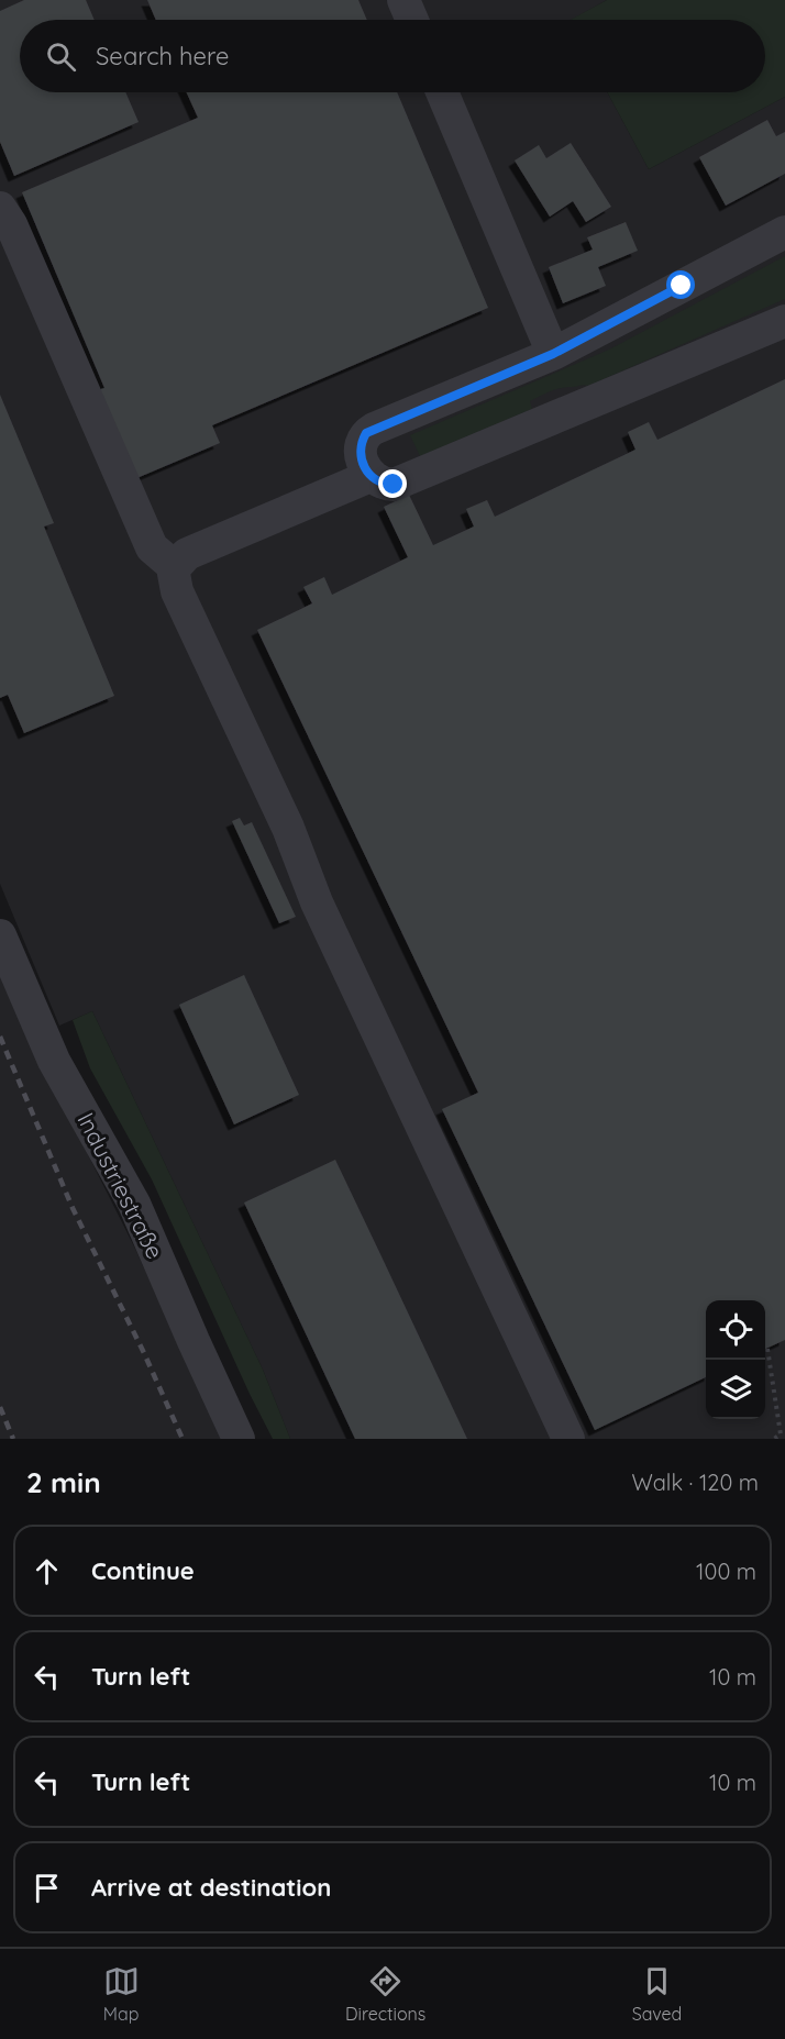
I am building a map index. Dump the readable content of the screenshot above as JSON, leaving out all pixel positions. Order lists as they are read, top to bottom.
{
  "streets": {
    "street": ["Industriestraße"]
  },
  "page": {
    "search": "Search here",
    "heading": ["2 min", "Walk · 120 m"],
    "list": [
      ["Continue", "100 m"],
      ["Turn left", "10 m"],
      ["Turn left", "10 m"],
      "Arrive at destination"
    ],
    "nav": ["Map", "Directions", "Saved"]
  }
}
